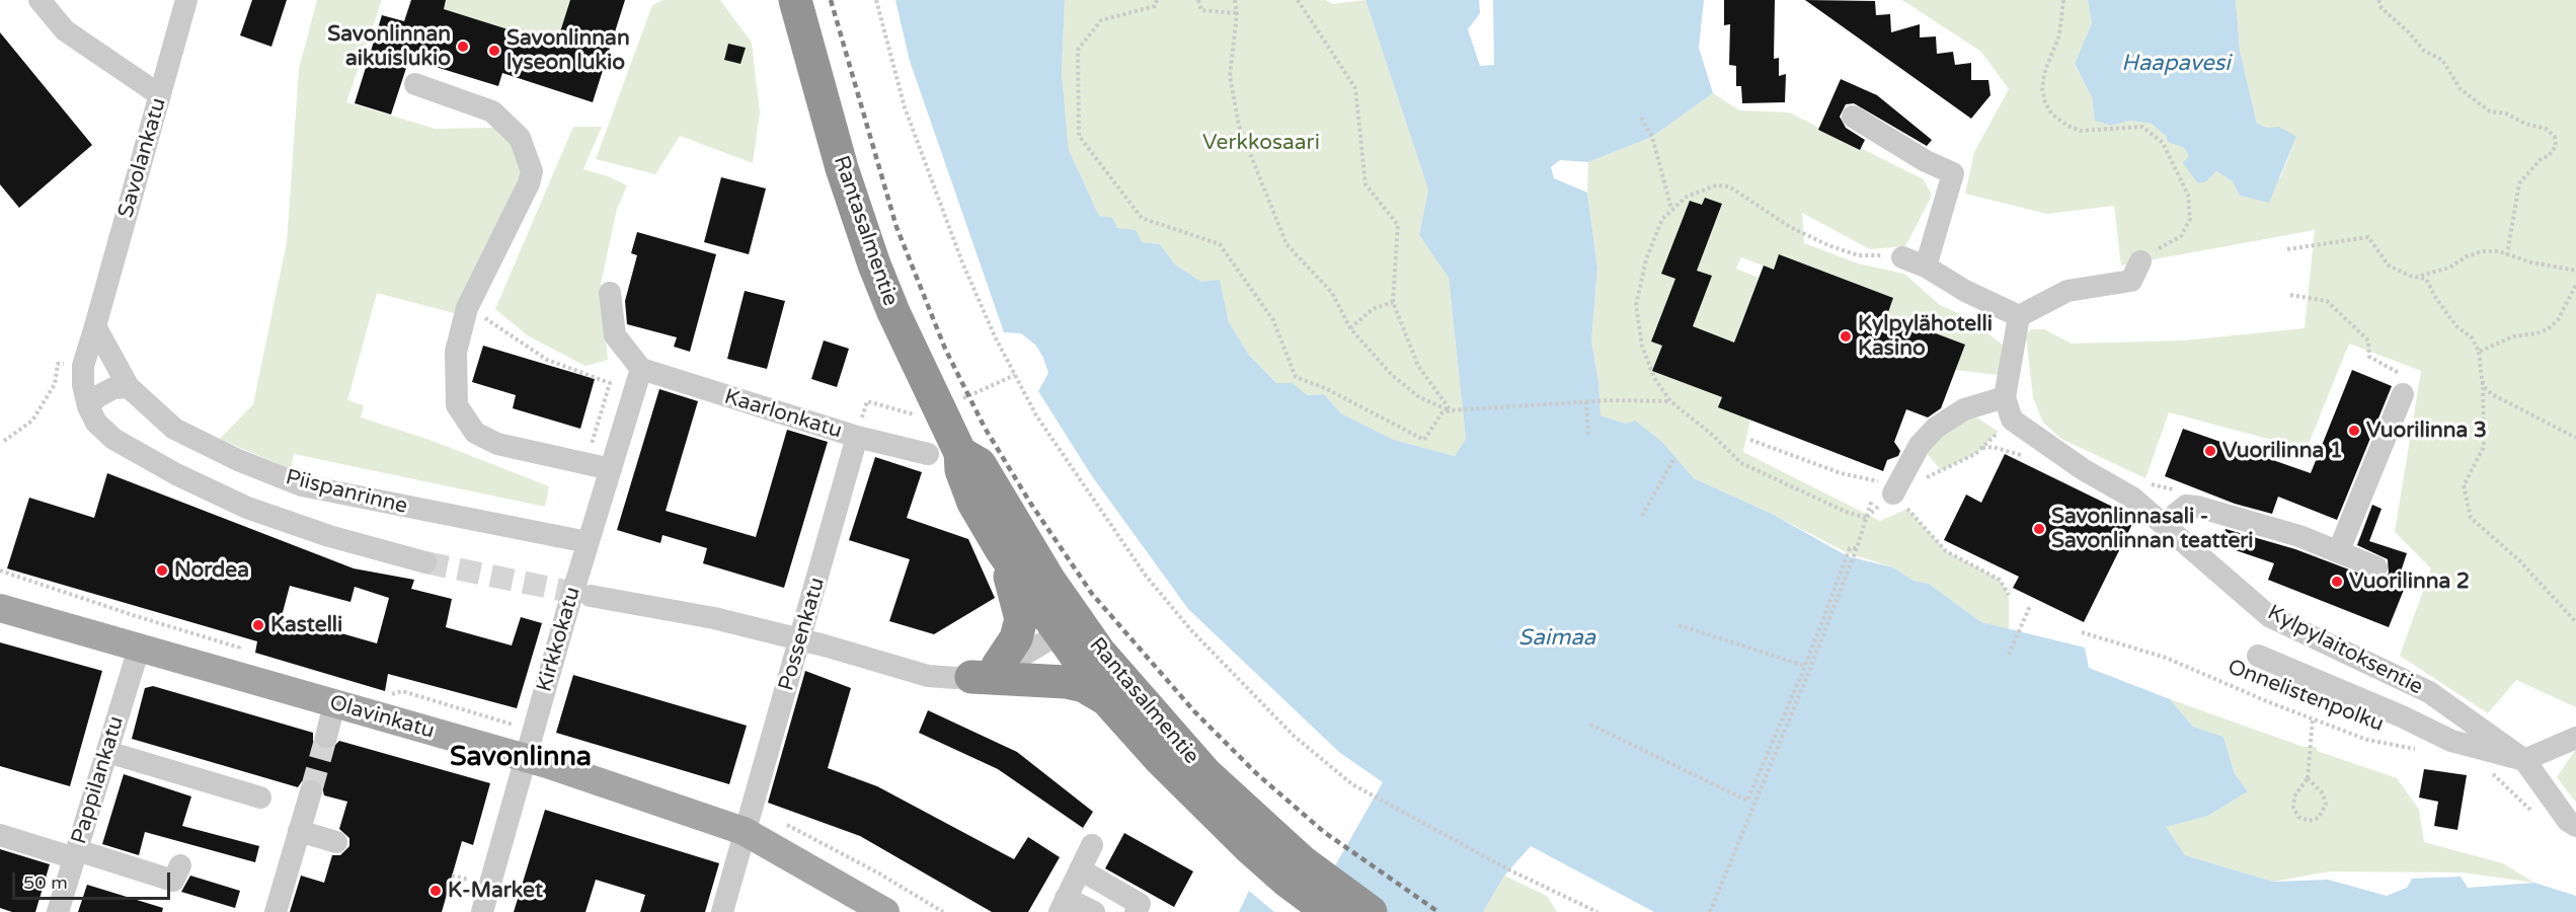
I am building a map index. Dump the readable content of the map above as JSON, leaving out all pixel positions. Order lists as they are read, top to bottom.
{
  "streets": {
    "highway": ["Rantasalmentie"],
    "main road": ["Olavinkatu"],
    "street": [
      "Savolankatu",
      "Kaarlonkatu",
      "Piispanrinne",
      "Possenkatu",
      "Kirkkokatu",
      "Kylpylaitoksentie",
      "Pappilankatu"
    ],
    "path": ["Onnelistenpolku"]
  },
  "crossings": [
    ["Savolankatu", "Piispanrinne"],
    ["Rantasalmentie", "Kaarlonkatu"],
    ["Kaarlonkatu", "Possenkatu"],
    ["Kaarlonkatu", "Kirkkokatu"],
    ["Piispanrinne", "Kirkkokatu"],
    ["Possenkatu", "Olavinkatu"],
    ["Kirkkokatu", "Olavinkatu"],
    ["Olavinkatu", "Pappilankatu"]
  ],
  "districts": ["Savonlinna"],
  "water": ["Haapavesi", "Saimaa"],
  "parks": ["Verkkosaari"],
  "places": [
    "Savonlinnan aikuislukio",
    "Savonlinnan lyseon lukio",
    "Kylpylähotelli Kasino",
    "Vuorilinna 3",
    "Vuorilinna 1",
    "Savonlinnasali - Savonlinnan teatteri",
    "Nordea",
    "Vuorilinna 2",
    "Kastelli",
    "K-Market"
  ],
  "scale_bar": "50 m"
}
